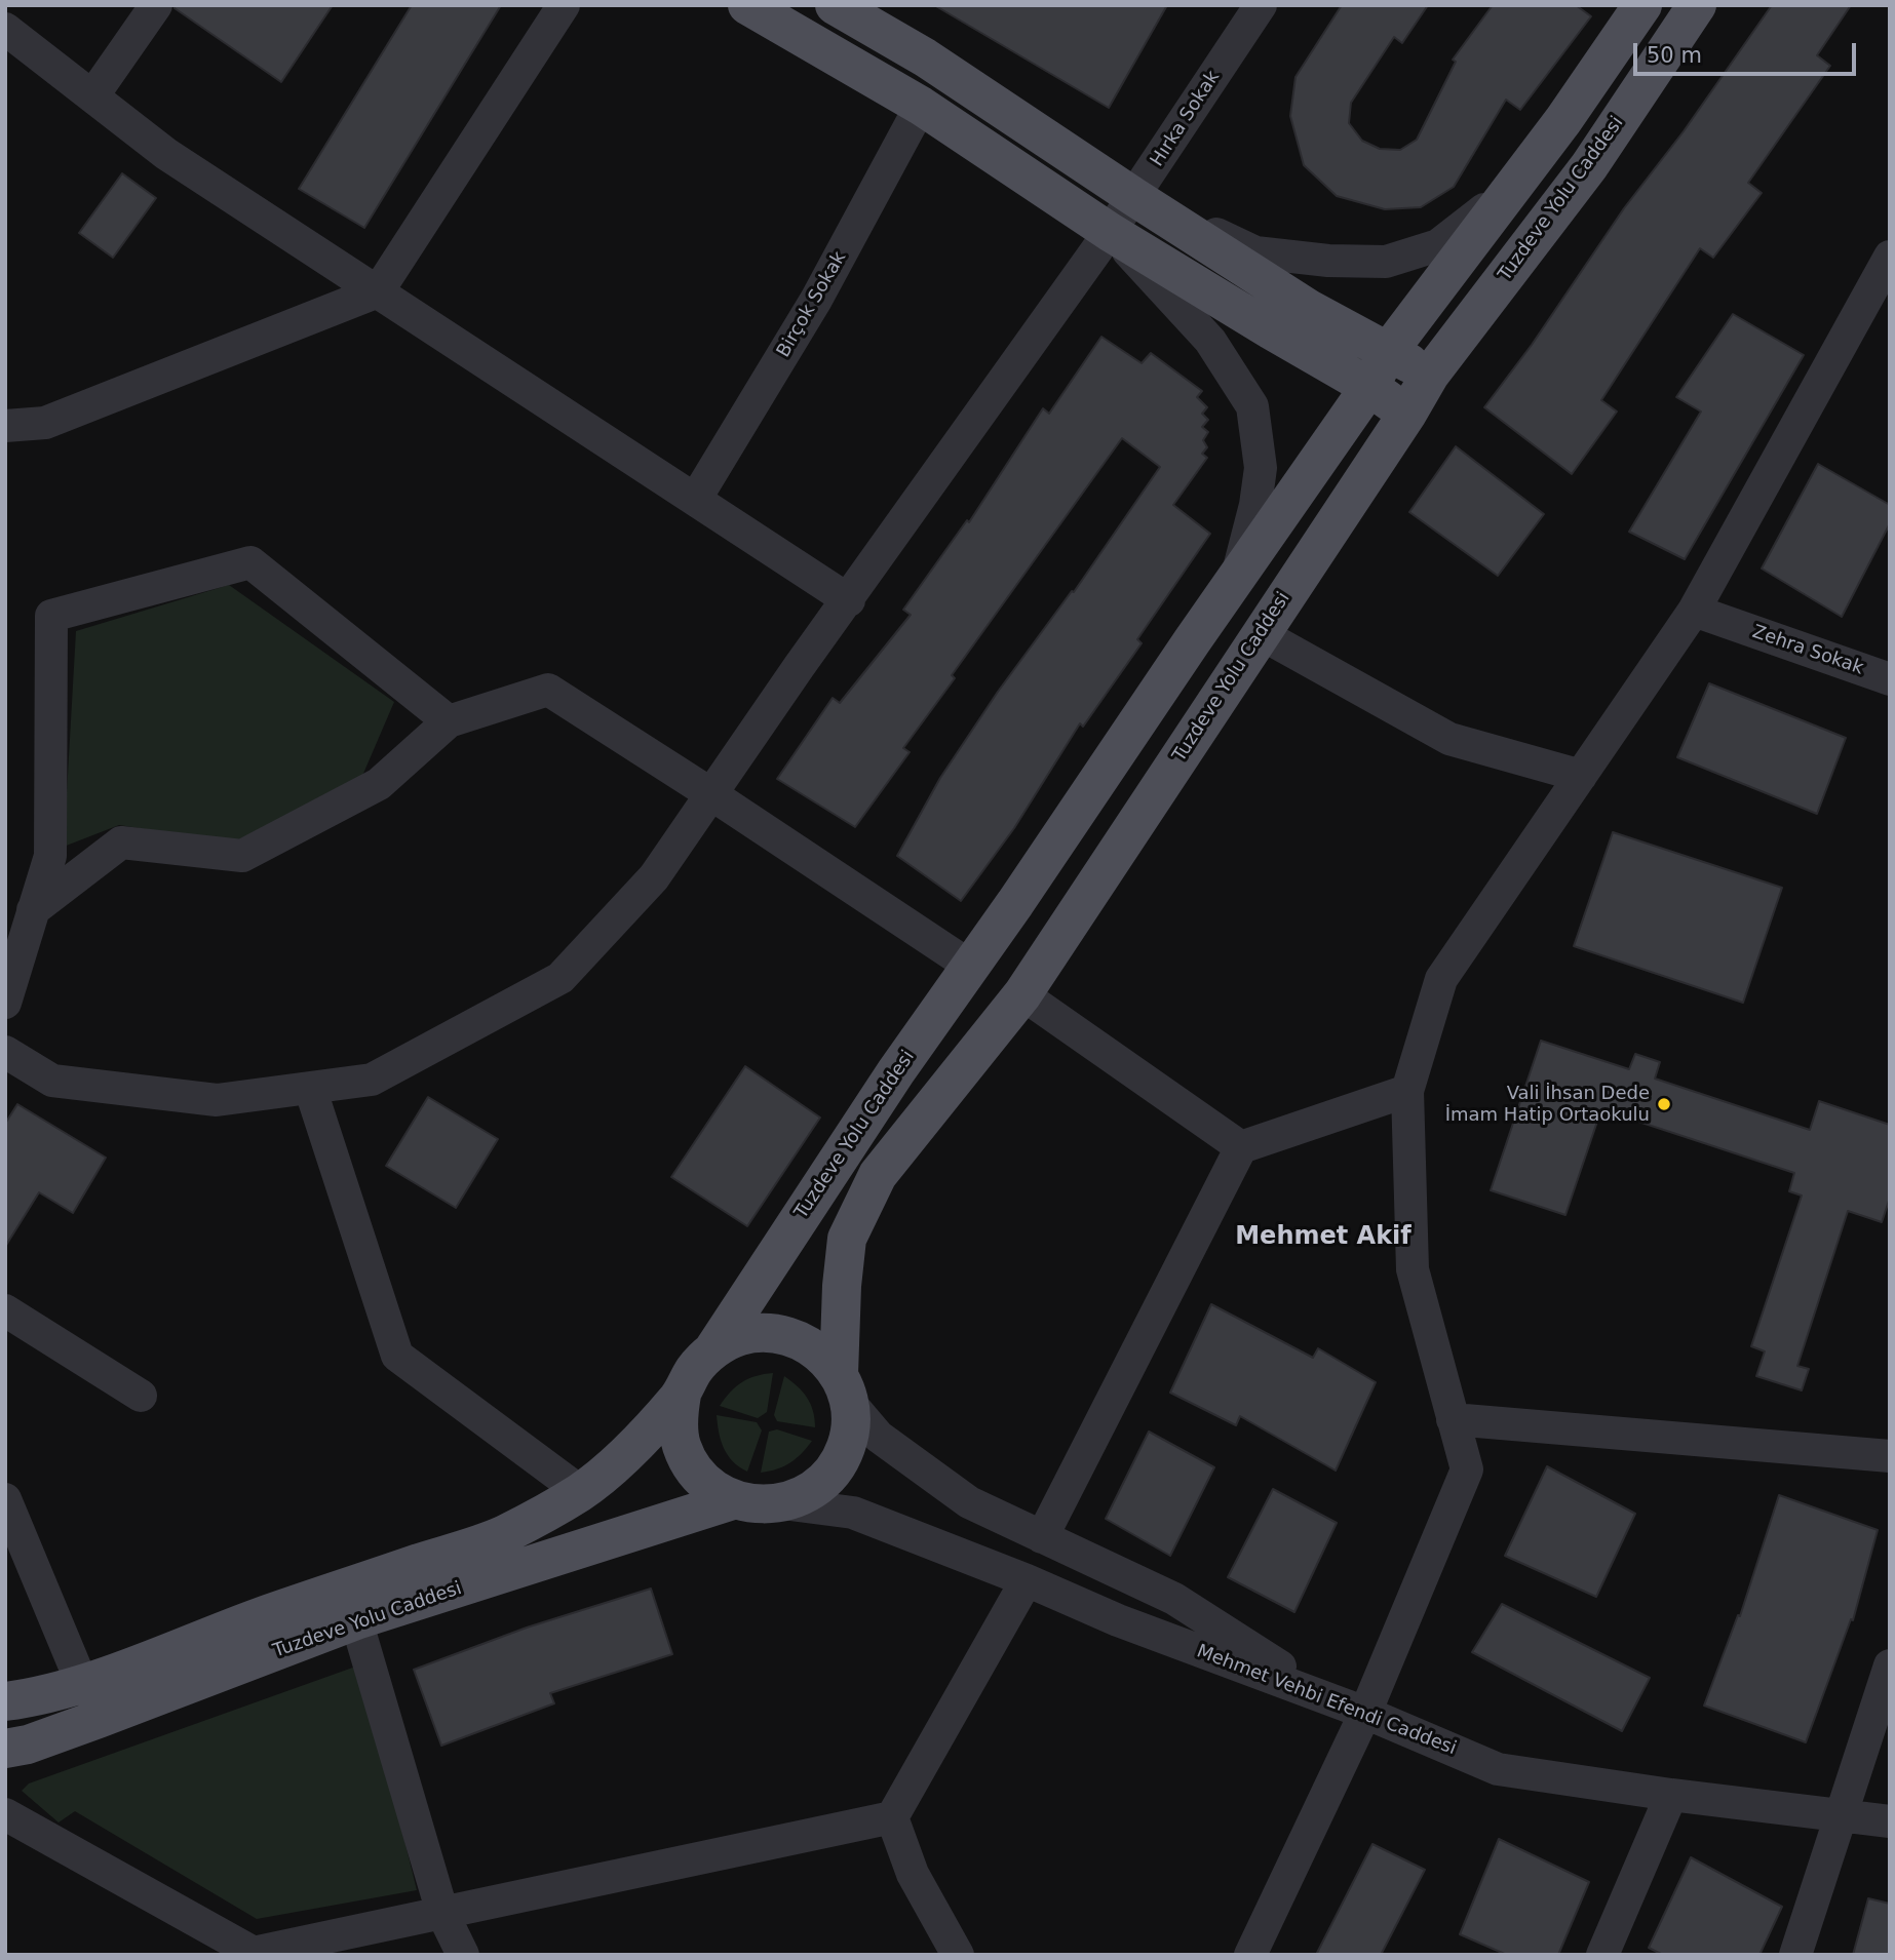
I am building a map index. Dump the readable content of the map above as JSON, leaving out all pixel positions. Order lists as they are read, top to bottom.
{
  "streets": {
    "main road": ["Tuzdeve Yolu Caddesi"],
    "street": [
      "Hırka Sokak",
      "Birçok Sokak",
      "Zehra Sokak",
      "Mehmet Vehbi Efendi Caddesi"
    ]
  },
  "crossings": [
    ["Tuzdeve Yolu Caddesi", "Mehmet Vehbi Efendi Caddesi"]
  ],
  "districts": ["Mehmet Akif"],
  "places": ["Vali İhsan Dede İmam Hatip Ortaokulu"],
  "scale_bar": "50 m"
}
